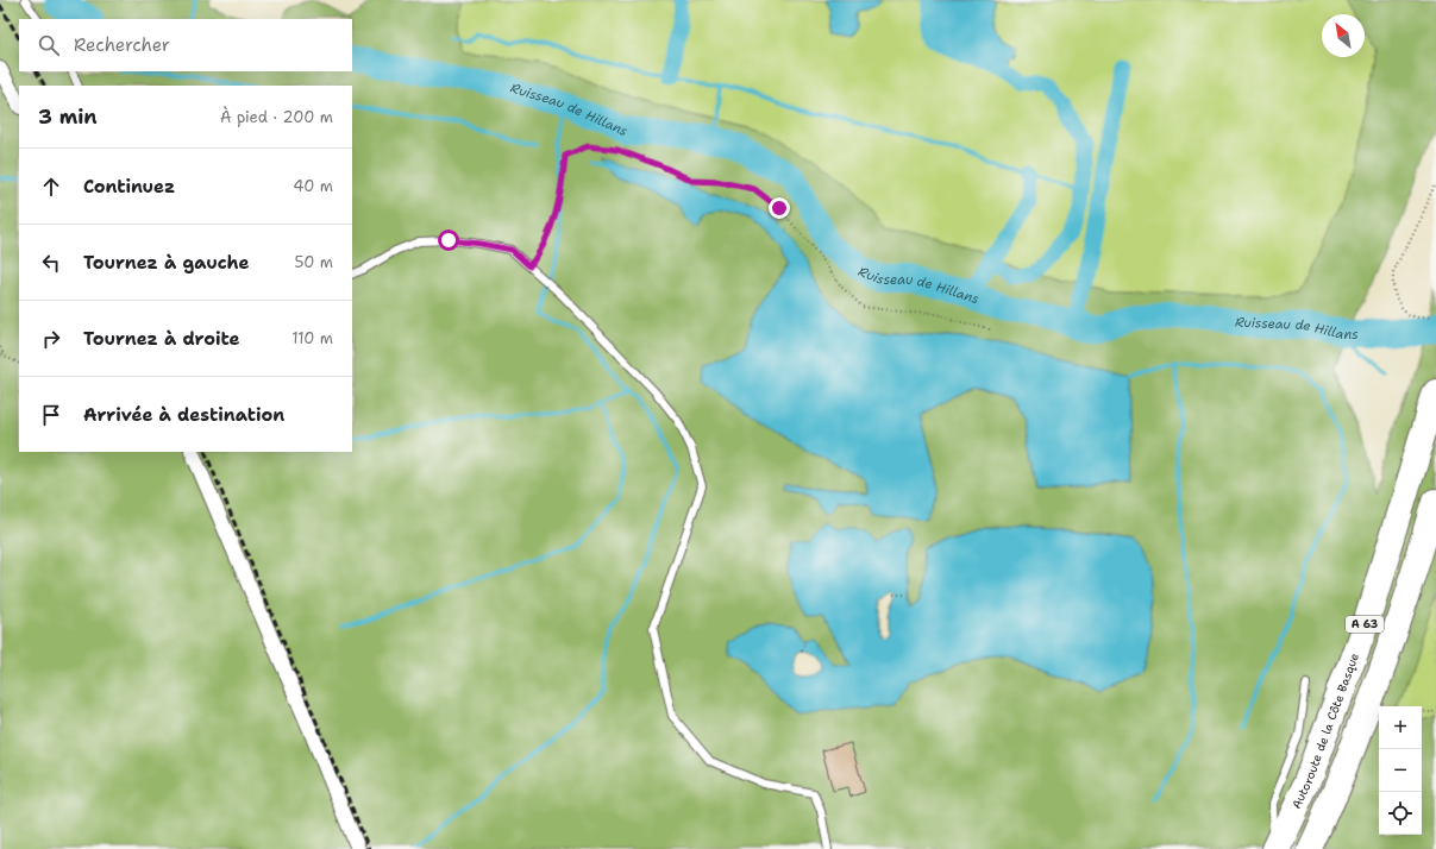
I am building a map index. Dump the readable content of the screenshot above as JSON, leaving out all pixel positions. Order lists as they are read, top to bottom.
{
  "streets": {
    "highway": ["A 63", "Autoroute de la Côte Basque"]
  },
  "water": ["Ruisseau de Hillans"],
  "north": "top left",
  "page": {
    "search": "Rechercher",
    "heading": ["3 min", "À pied · 200 m"],
    "list": [
      ["Continuez", "40 m"],
      ["Tournez à gauche", "50 m"],
      ["Tournez à droite", "110 m"],
      "Arrivée à destination"
    ],
    "map_buttons": ["+", "−"]
  }
}
